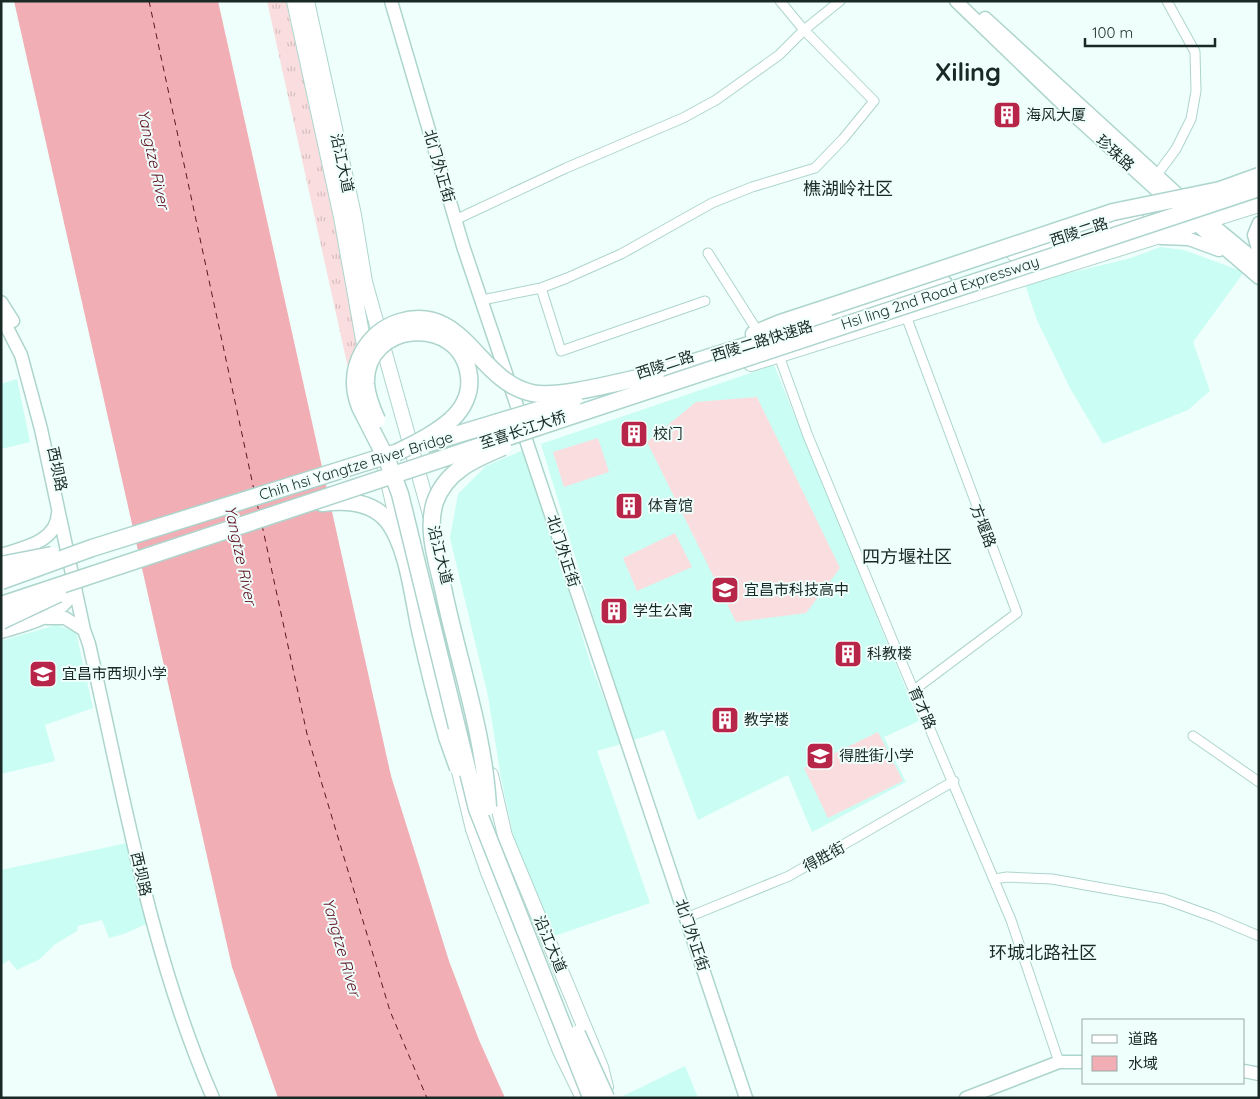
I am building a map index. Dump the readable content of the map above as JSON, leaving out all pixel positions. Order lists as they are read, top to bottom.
{
  "streets": {
    "highway": ["Hsi ling 2nd Road Expressway", "西陵二路快速路", "Chih hsi Yangtze River Bridge"],
    "main road": [
      "珍珠路",
      "沿江大道",
      "北门外正街",
      "西陵二路",
      "西坝路"
    ],
    "street": ["方堰路", "育才路", "得胜街"]
  },
  "crossings": [
    ["珍珠路", "西陵二路"],
    ["沿江大道", "西陵二路"],
    ["沿江大道", "Chih hsi Yangtze River Bridge"],
    ["北门外正街", "西陵二路"],
    ["北门外正街", "得胜街"],
    ["西陵二路", "Chih hsi Yangtze River Bridge"],
    ["西陵二路", "方堰路"],
    ["西陵二路", "育才路"],
    ["Hsi ling 2nd Road Expressway", "Chih hsi Yangtze River Bridge"],
    ["西陵二路快速路", "Chih hsi Yangtze River Bridge"],
    ["方堰路", "育才路"],
    ["育才路", "得胜街"]
  ],
  "districts": [
    "Xiling",
    "樵湖岭社区",
    "四方堰社区",
    "环城北路社区"
  ],
  "water": ["Yangtze River"],
  "places": {
    "building": [
      "海风大厦",
      "校门",
      "体育馆",
      "学生公寓",
      "科教楼",
      "教学楼"
    ],
    "school or university": ["宜昌市科技高中", "宜昌市西坝小学", "得胜街小学"]
  },
  "legend": ["道路", "水域"],
  "scale_bar": "100 m"
}
